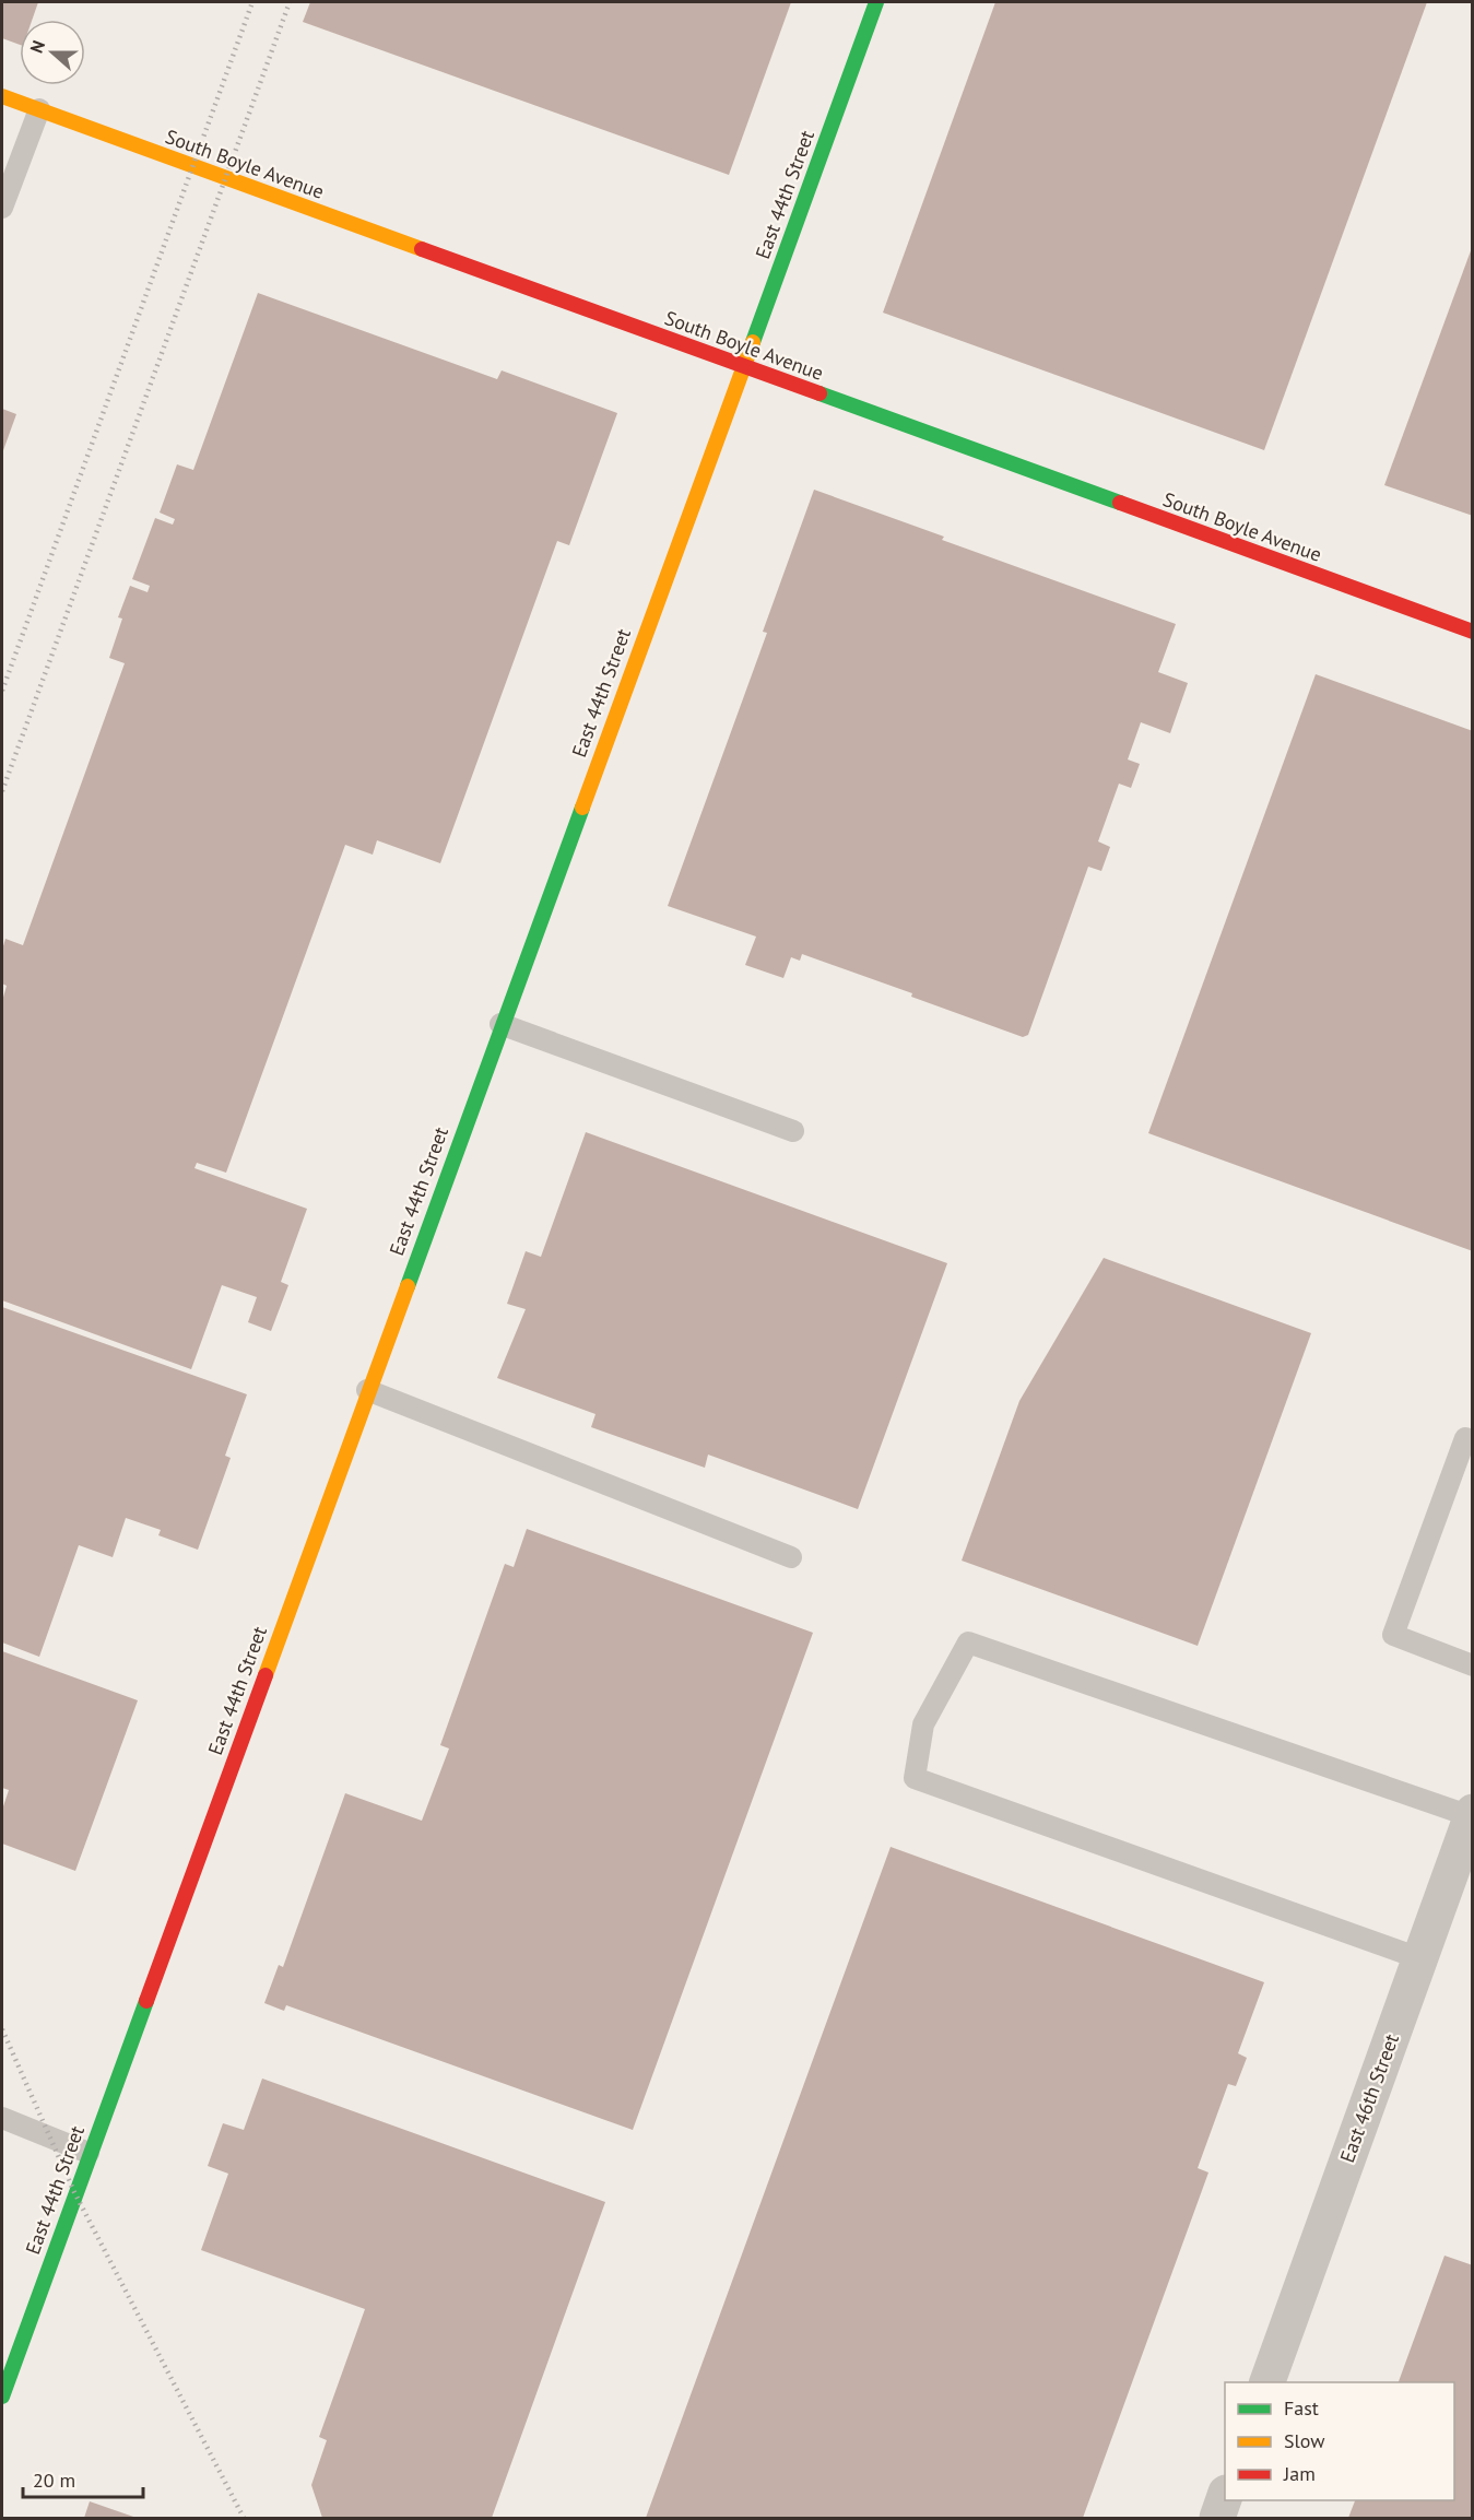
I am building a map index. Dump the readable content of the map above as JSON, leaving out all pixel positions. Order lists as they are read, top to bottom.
{
  "streets": {
    "street": ["South Boyle Avenue", "East 44th Street", "East 46th Street"]
  },
  "crossings": [
    ["South Boyle Avenue", "East 44th Street"]
  ],
  "legend": ["Fast", "Slow", "Jam"],
  "scale_bar": "20 m",
  "north": "left"
}
